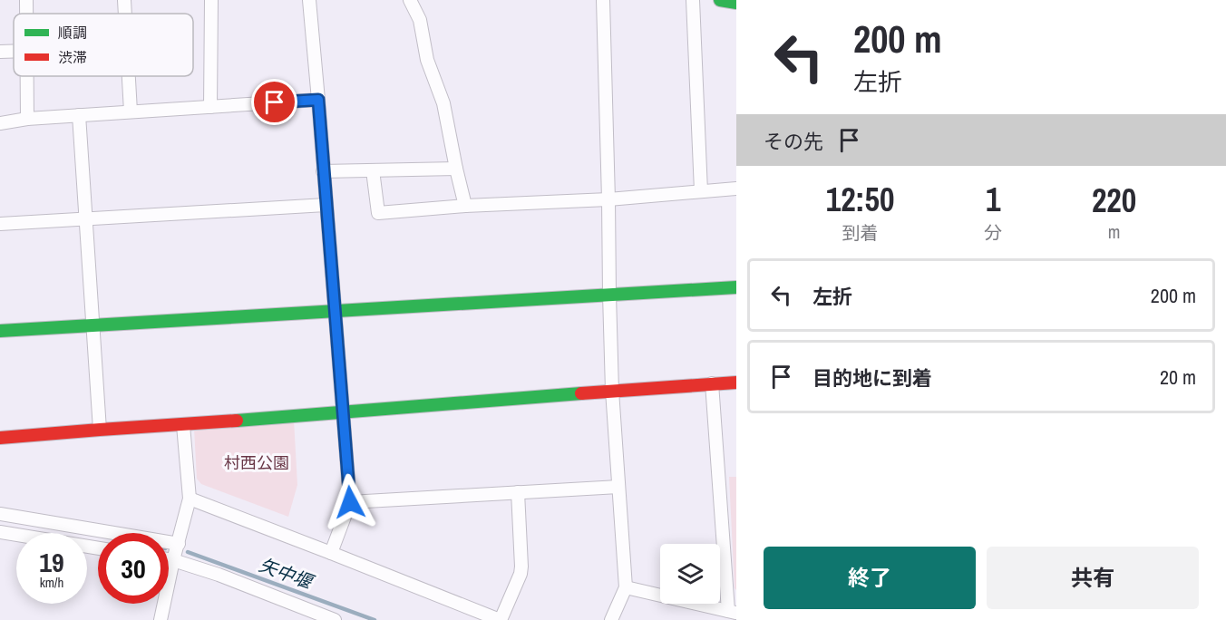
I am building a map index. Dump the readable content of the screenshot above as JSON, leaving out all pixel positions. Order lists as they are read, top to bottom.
{
  "water": ["矢中堰"],
  "parks": ["村西公園"],
  "legend": ["順調", "渋滞"],
  "page": {
    "turn": ["200 m", "左折"],
    "then": "その先",
    "eta": [
      "12:50",
      "到着",
      "1",
      "分",
      "220",
      "m"
    ],
    "list": [
      {
        "name": "左折",
        "value": "200 m"
      },
      {
        "name": "目的地に到着",
        "value": "20 m"
      }
    ],
    "speed": "19 km/h",
    "limit": "30",
    "buttons": ["終了", "共有"]
  }
}
